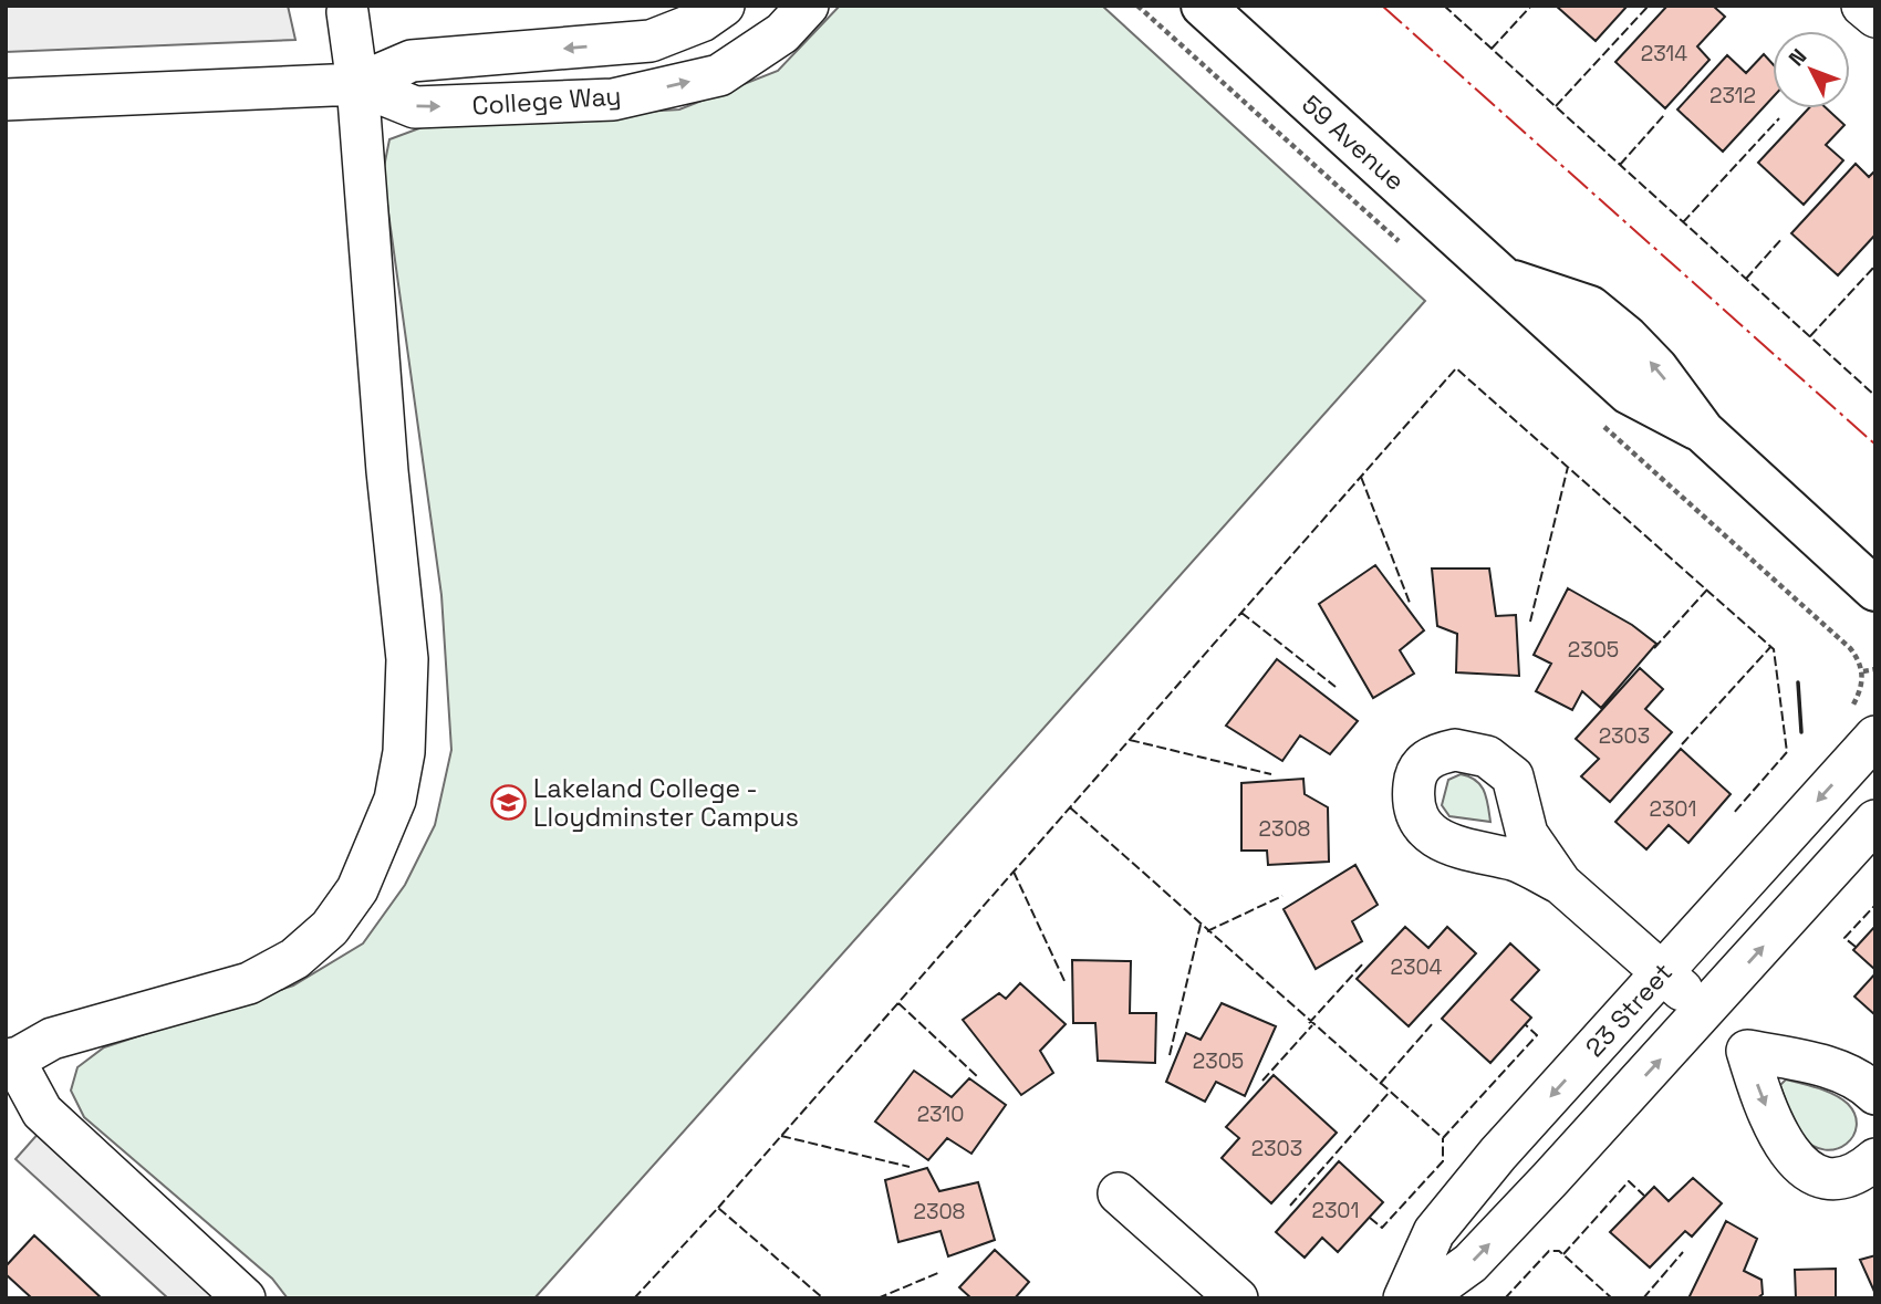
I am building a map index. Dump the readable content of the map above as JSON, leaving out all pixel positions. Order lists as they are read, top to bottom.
{
  "streets": {
    "main road": ["59 Avenue"],
    "street": ["College Way", "23 Street"]
  },
  "places": {
    "school or university": ["Lakeland College - Lloydminster Campus"]
  },
  "house_numbers": [
    "2314",
    "2312",
    "2305",
    "2303",
    "2301",
    "2308",
    "2304",
    "2305",
    "2310",
    "2303",
    "2301",
    "2308"
  ],
  "north": "top left"
}
